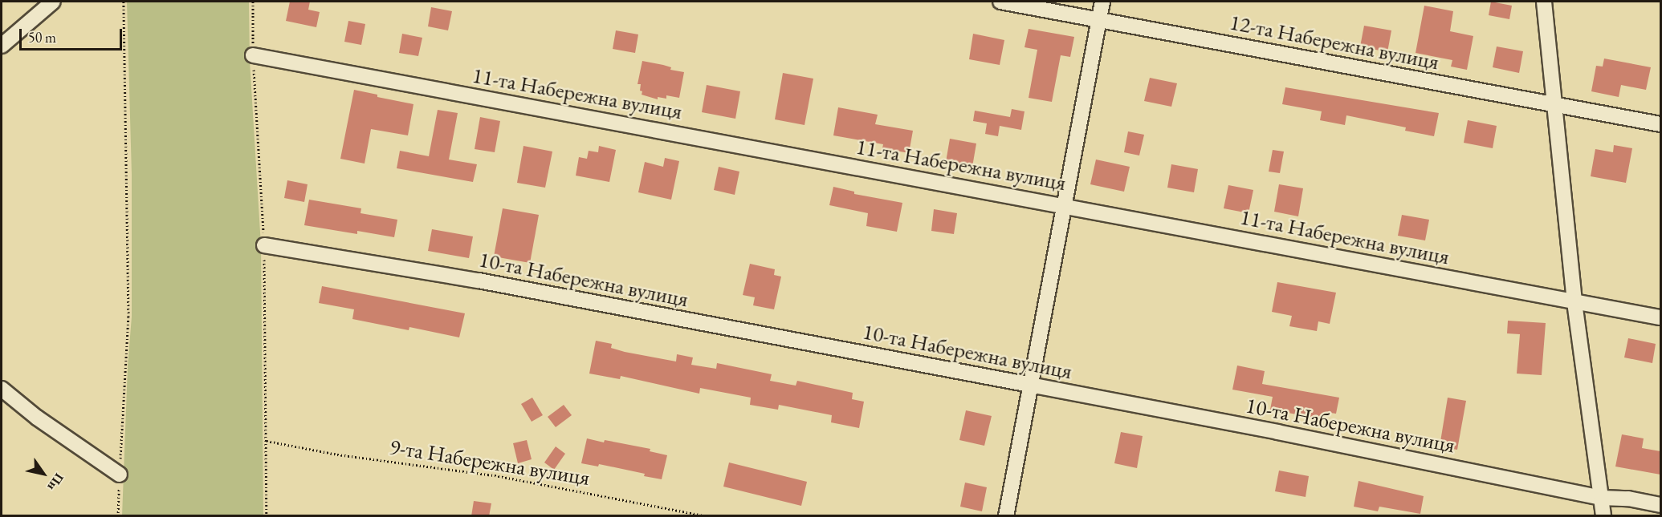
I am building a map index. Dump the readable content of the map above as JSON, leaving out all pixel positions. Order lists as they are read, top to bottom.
{
  "streets": {
    "street": ["12-та Набережна вулиця", "11-та Набережна вулиця", "10-та Набережна вулиця"],
    "path": ["9-та Набережна вулиця"]
  },
  "scale_bar": "50 m",
  "north": "bottom right"
}
